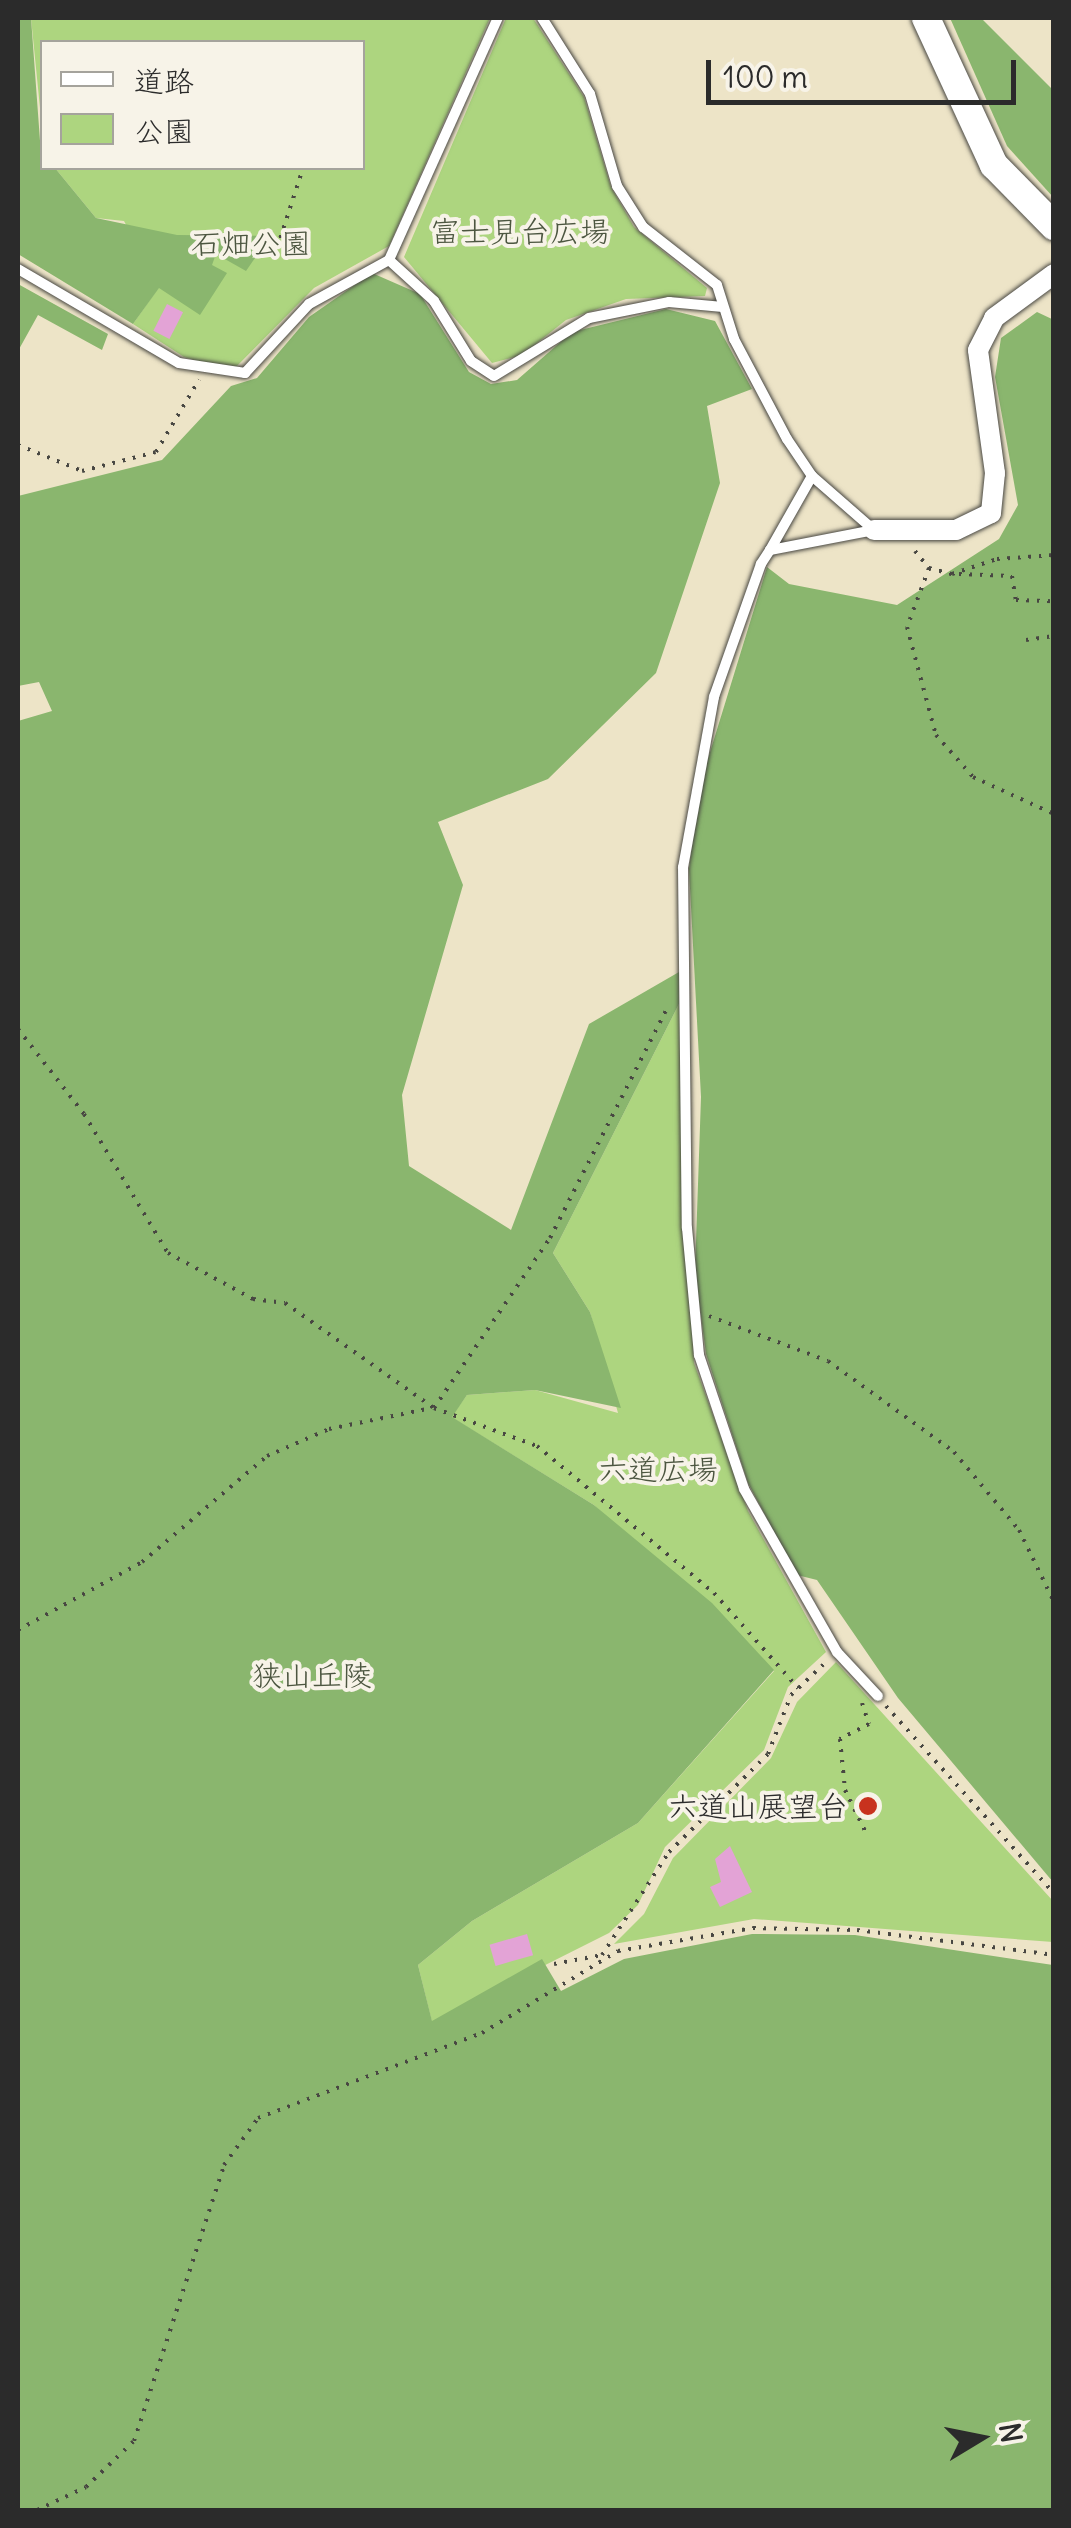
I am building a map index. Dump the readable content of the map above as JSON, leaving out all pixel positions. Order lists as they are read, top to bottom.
{
  "parks": [
    "富士見台広場",
    "石畑公園",
    "六道広場",
    "狭山丘陵"
  ],
  "places": ["六道山展望台"],
  "legend": ["道路", "公園"],
  "scale_bar": "100 m",
  "north": "right"
}
